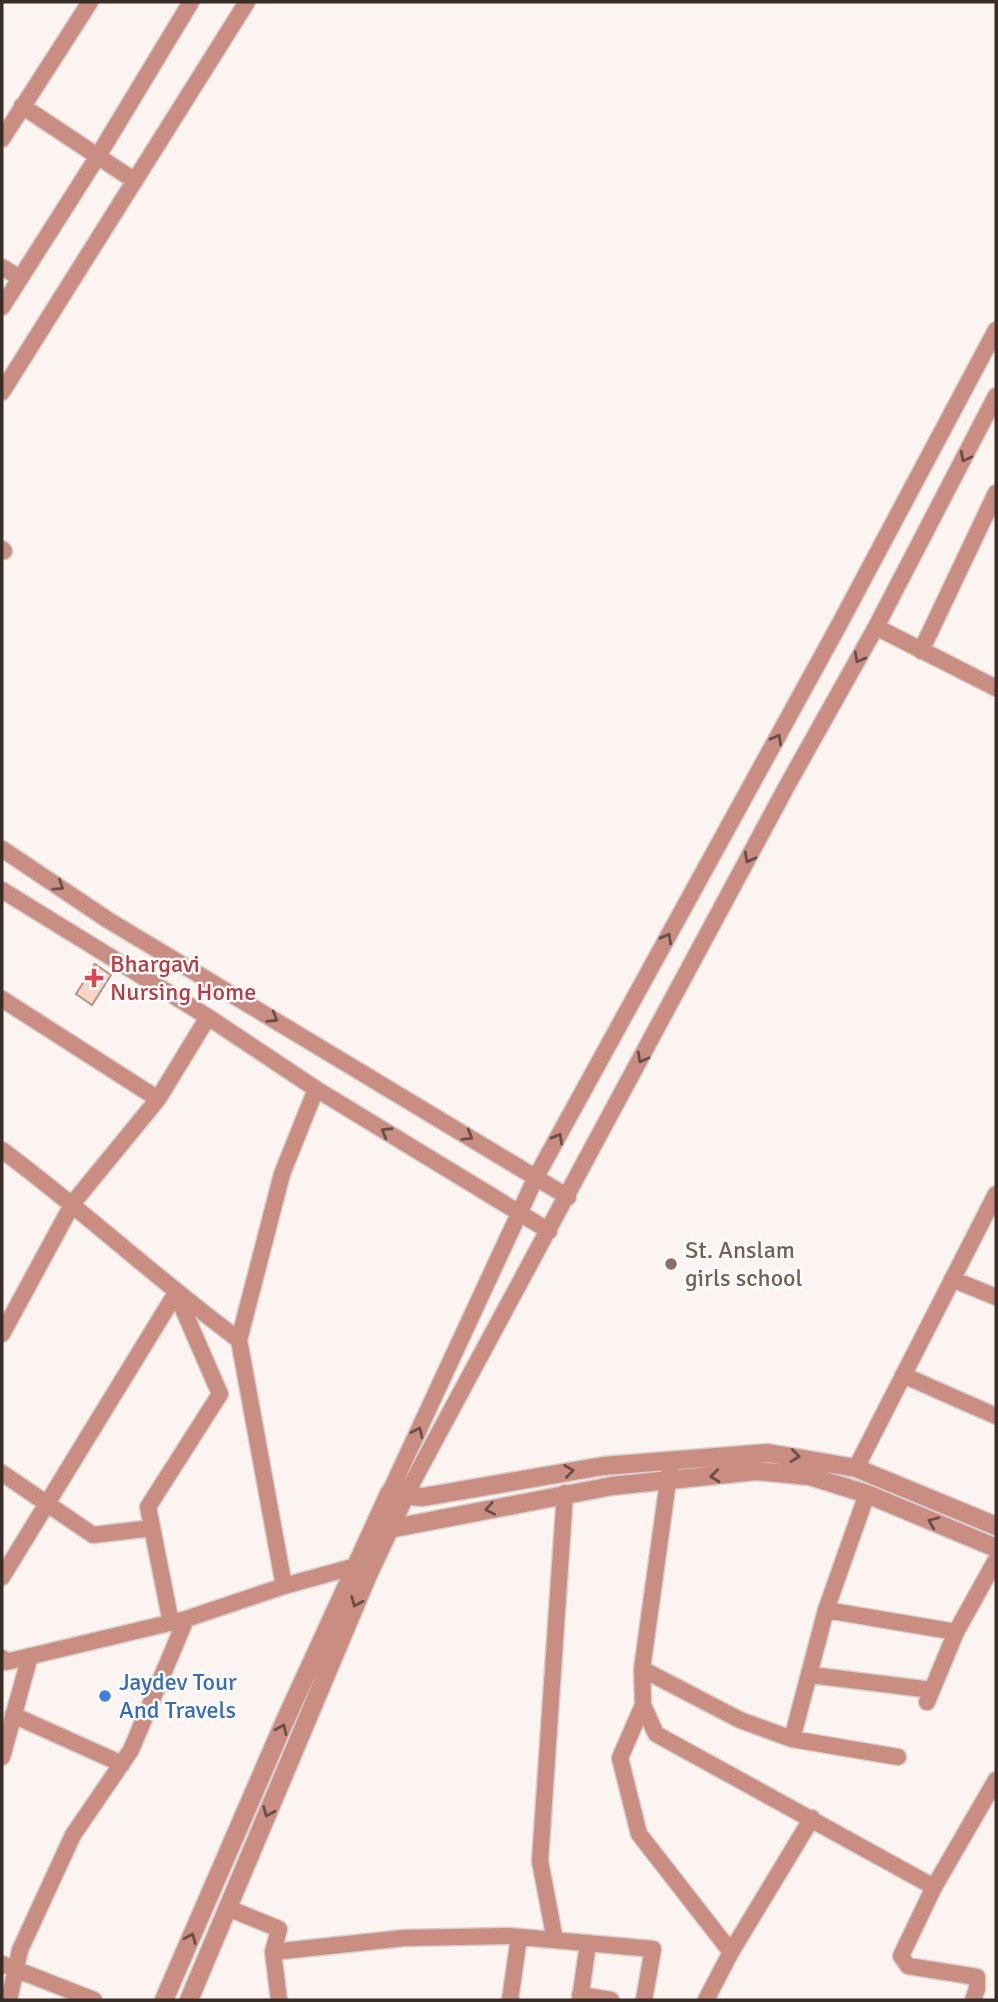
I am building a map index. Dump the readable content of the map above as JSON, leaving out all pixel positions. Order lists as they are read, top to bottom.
{
  "places": {
    "health": ["Bhargavi Nursing Home"],
    "other": ["St. Anslam girls school", "Jaydev Tour And Travels"]
  }
}
